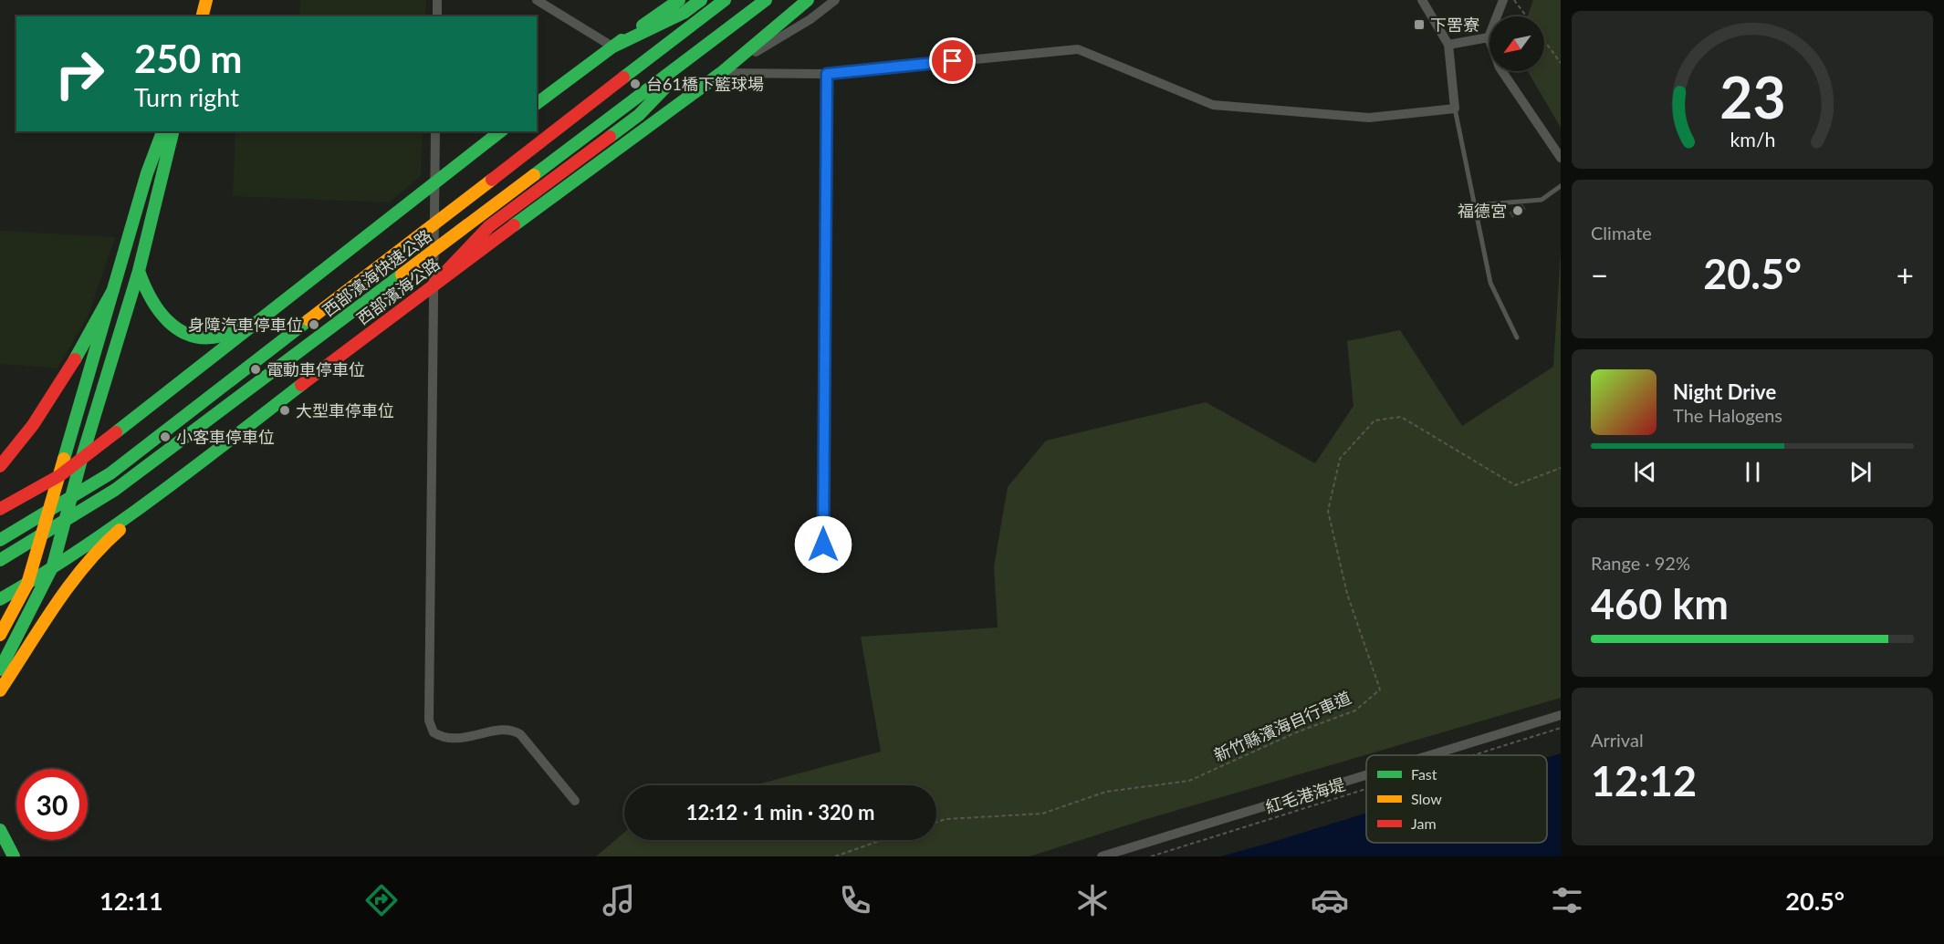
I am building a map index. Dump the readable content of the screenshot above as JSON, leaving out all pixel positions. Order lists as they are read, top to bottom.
{
  "streets": {
    "main road": ["西部濱海快速公路", "西部濱海公路"],
    "path": ["新竹縣濱海自行車道", "紅毛港海堤"]
  },
  "places": {
    "transit": ["下罟寮"],
    "other": [
      "台61橋下籃球場",
      "福德宮",
      "身障汽車停車位",
      "電動車停車位",
      "大型車停車位",
      "小客車停車位"
    ]
  },
  "legend": ["Fast", "Slow", "Jam"],
  "north": "bottom left",
  "page": {
    "turn": ["250 m", "Turn right"],
    "tile": [
      "Climate",
      ["Range · 92%", "460 km"],
      ["Arrival", "12:12"]
    ],
    "heat": ["−", "20.5°", "+"],
    "song": ["Night Drive", "The Halogens"],
    "limit": "30",
    "trip": "12:12 · 1 min · 320 m",
    "tabs": ["12:11", "20.5°"],
    "gauge": ["23", "km/h"]
  }
}
